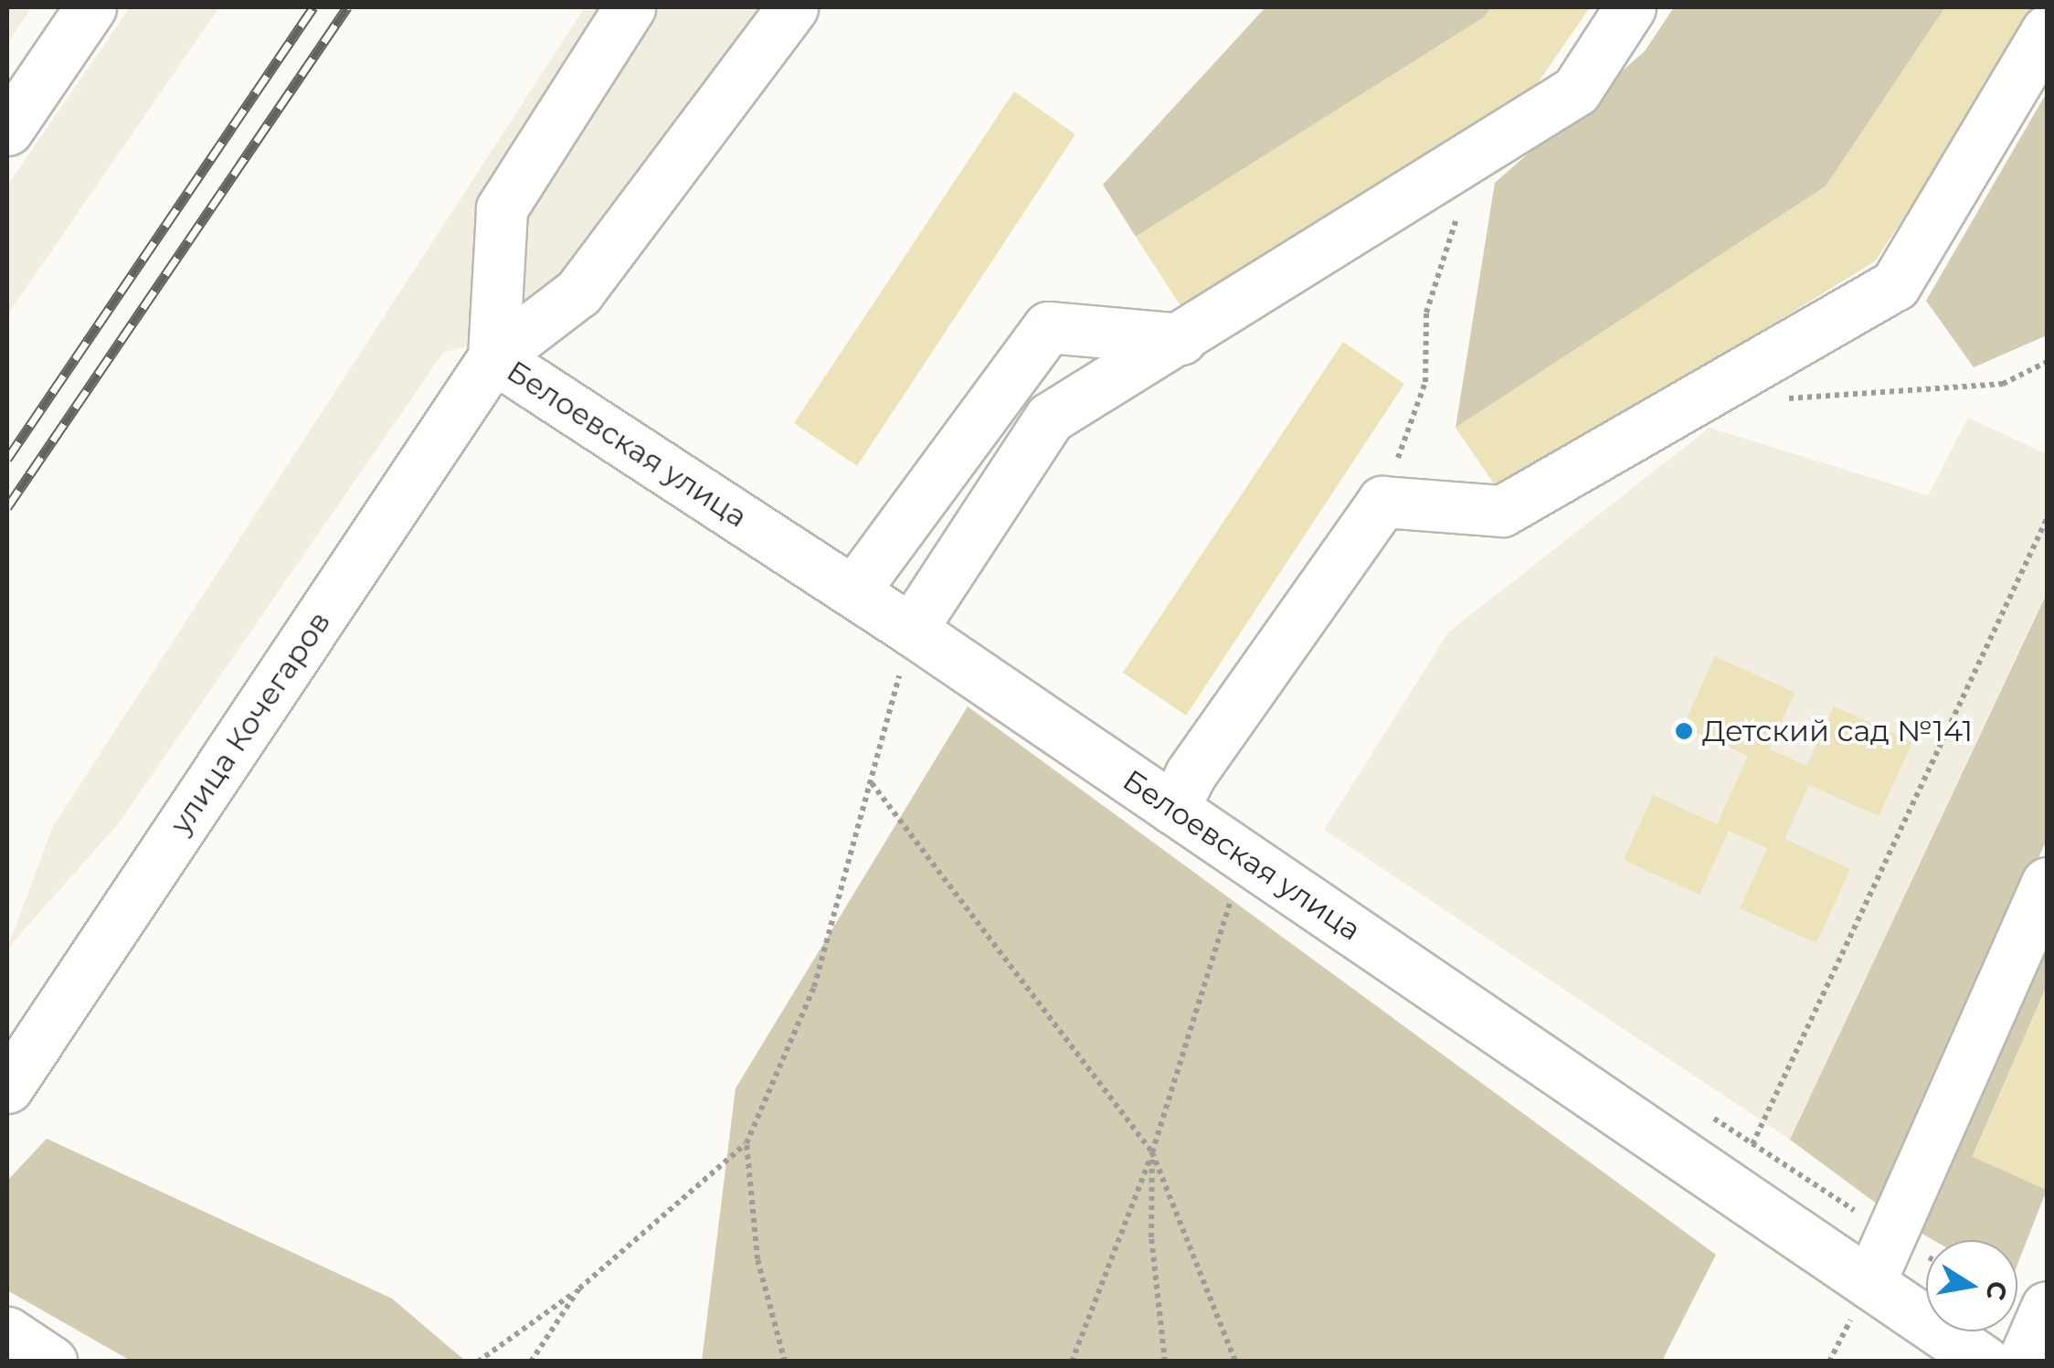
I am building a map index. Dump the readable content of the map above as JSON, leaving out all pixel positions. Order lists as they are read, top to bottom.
{
  "streets": {
    "street": ["Белоевская улица", "улица Кочегаров"]
  },
  "crossings": [
    ["Белоевская улица", "улица Кочегаров"]
  ],
  "places": ["Детский сад №141"],
  "north": "right"
}
